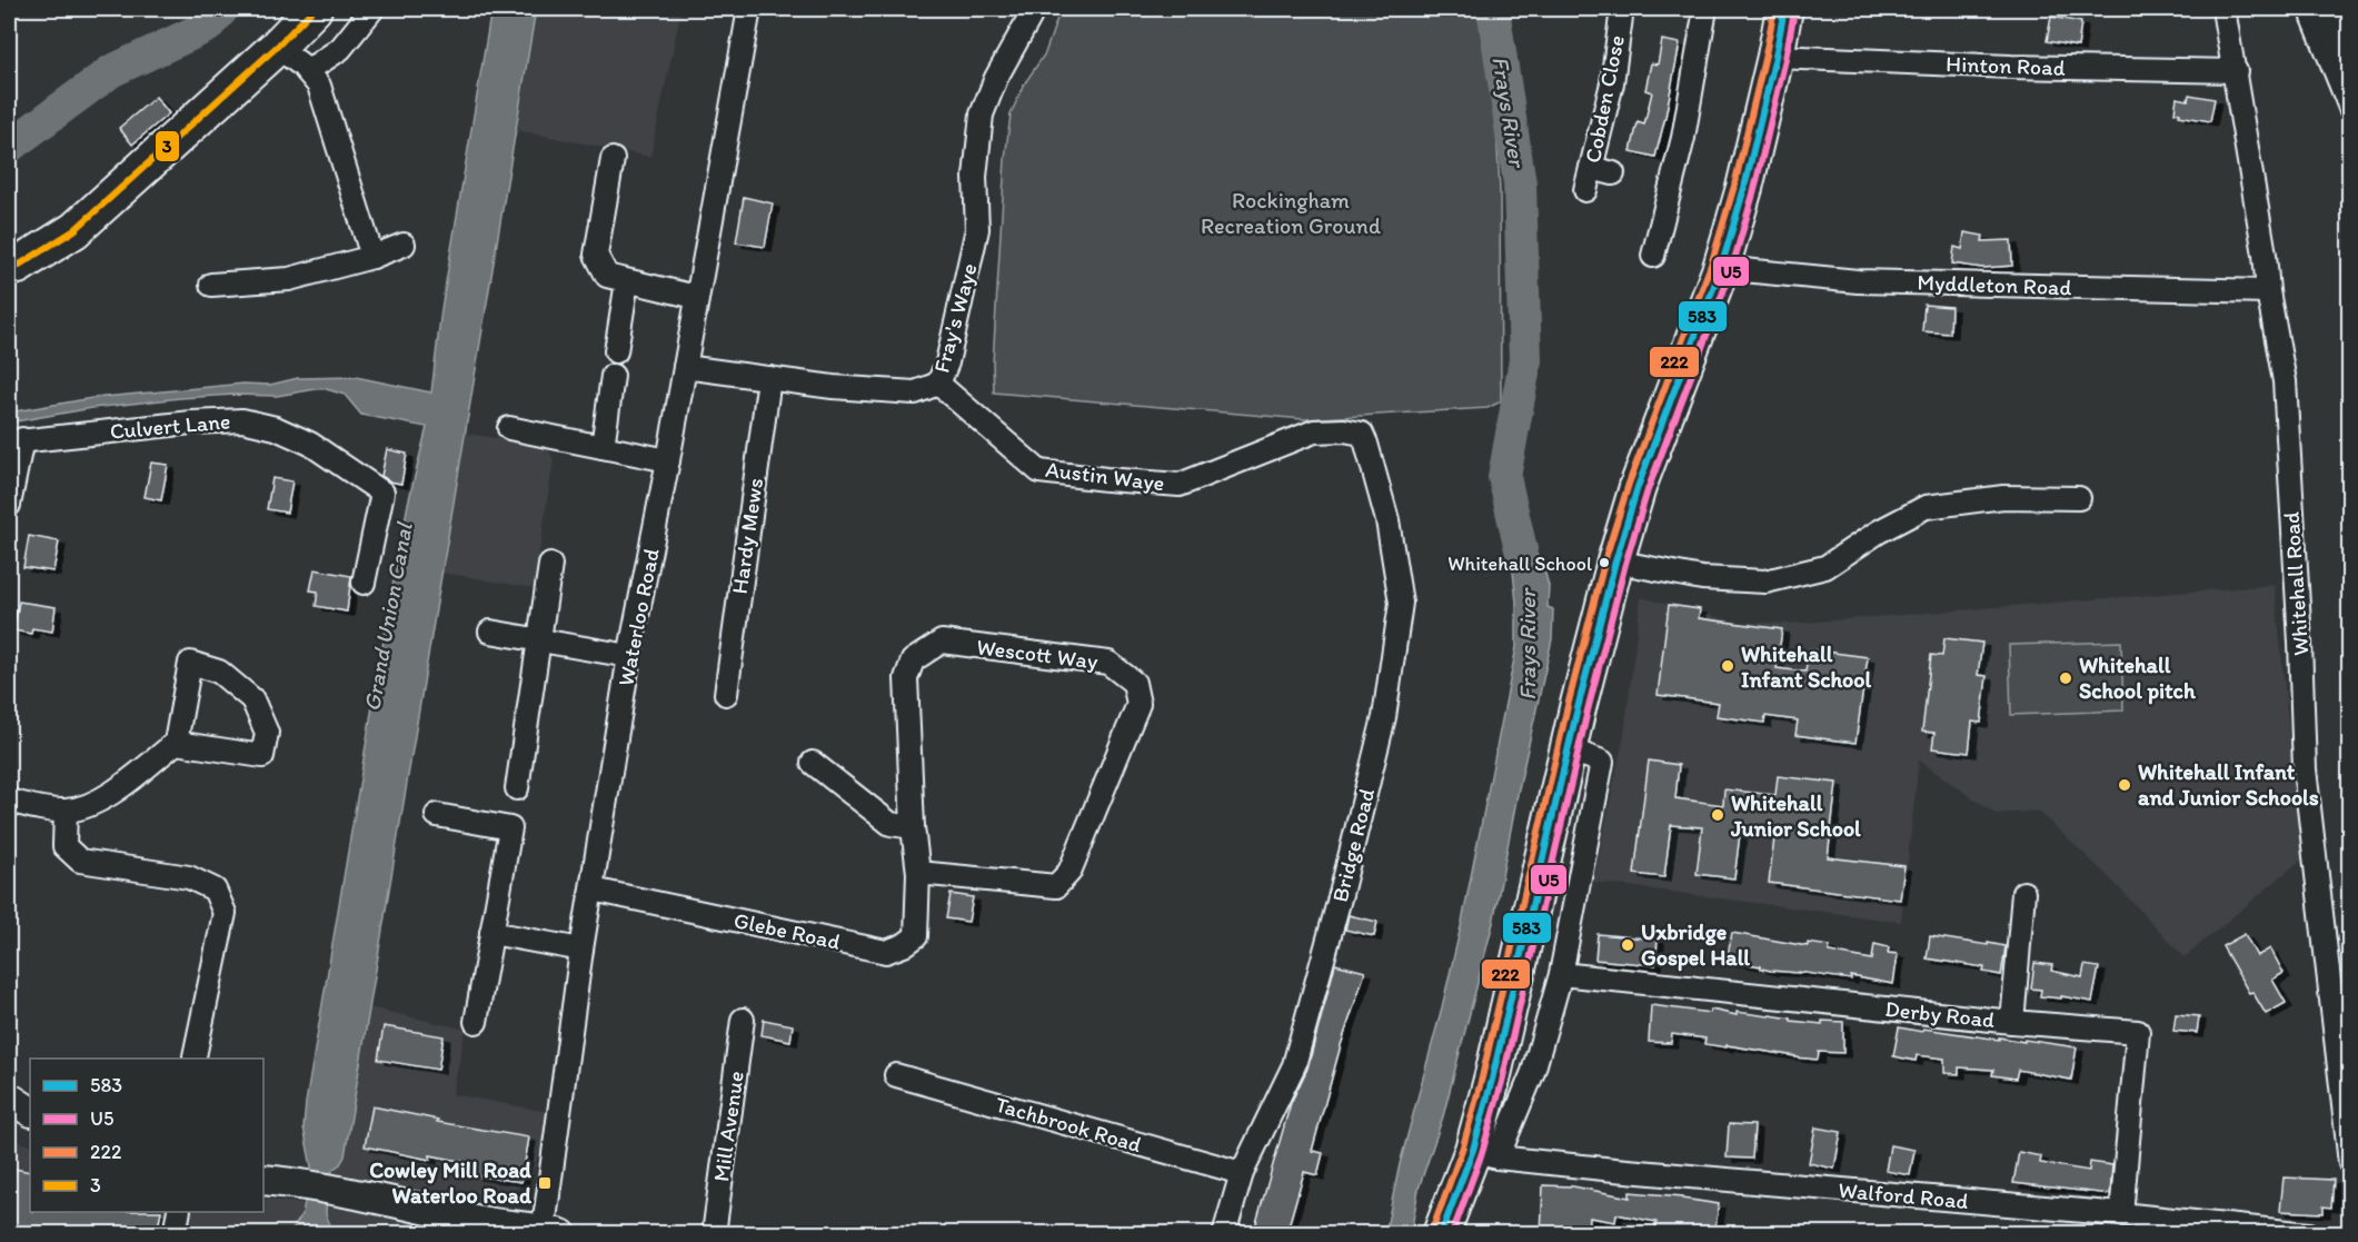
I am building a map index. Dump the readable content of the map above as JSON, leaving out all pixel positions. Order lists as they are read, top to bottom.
{
  "streets": {
    "street": [
      "Hinton Road",
      "Cobden Close",
      "Myddleton Road",
      "Fray's Waye",
      "Culvert Lane",
      "Austin Waye",
      "Hardy Mews",
      "Whitehall Road",
      "Waterloo Road",
      "Wescott Way",
      "Bridge Road",
      "Glebe Road",
      "Derby Road",
      "Tachbrook Road",
      "Mill Avenue",
      "Walford Road"
    ]
  },
  "crossings": [
    ["Hinton Road", "Whitehall Road"],
    ["Myddleton Road", "Whitehall Road"],
    ["Fray's Waye", "Austin Waye"],
    ["Fray's Waye", "Hardy Mews"],
    ["Fray's Waye", "Waterloo Road"],
    ["Austin Waye", "Bridge Road"],
    ["Waterloo Road", "Glebe Road"],
    ["Wescott Way", "Glebe Road"],
    ["Bridge Road", "Tachbrook Road"],
    ["Derby Road", "Walford Road"]
  ],
  "water": ["Frays River", "Grand Union Canal"],
  "parks": ["Rockingham Recreation Ground"],
  "places": {
    "other": [
      "Whitehall School",
      "Whitehall Infant School",
      "Whitehall School pitch",
      "Whitehall Infant and Junior Schools",
      "Whitehall Junior School",
      "Uxbridge Gospel Hall"
    ],
    "transit": ["Cowley Mill Road Waterloo Road"]
  },
  "lines": [
    "transit line 583",
    "transit line 222",
    "transit line 3",
    "transit line U5"
  ],
  "legend": [
    "583",
    "U5",
    "222",
    "3"
  ]
}
